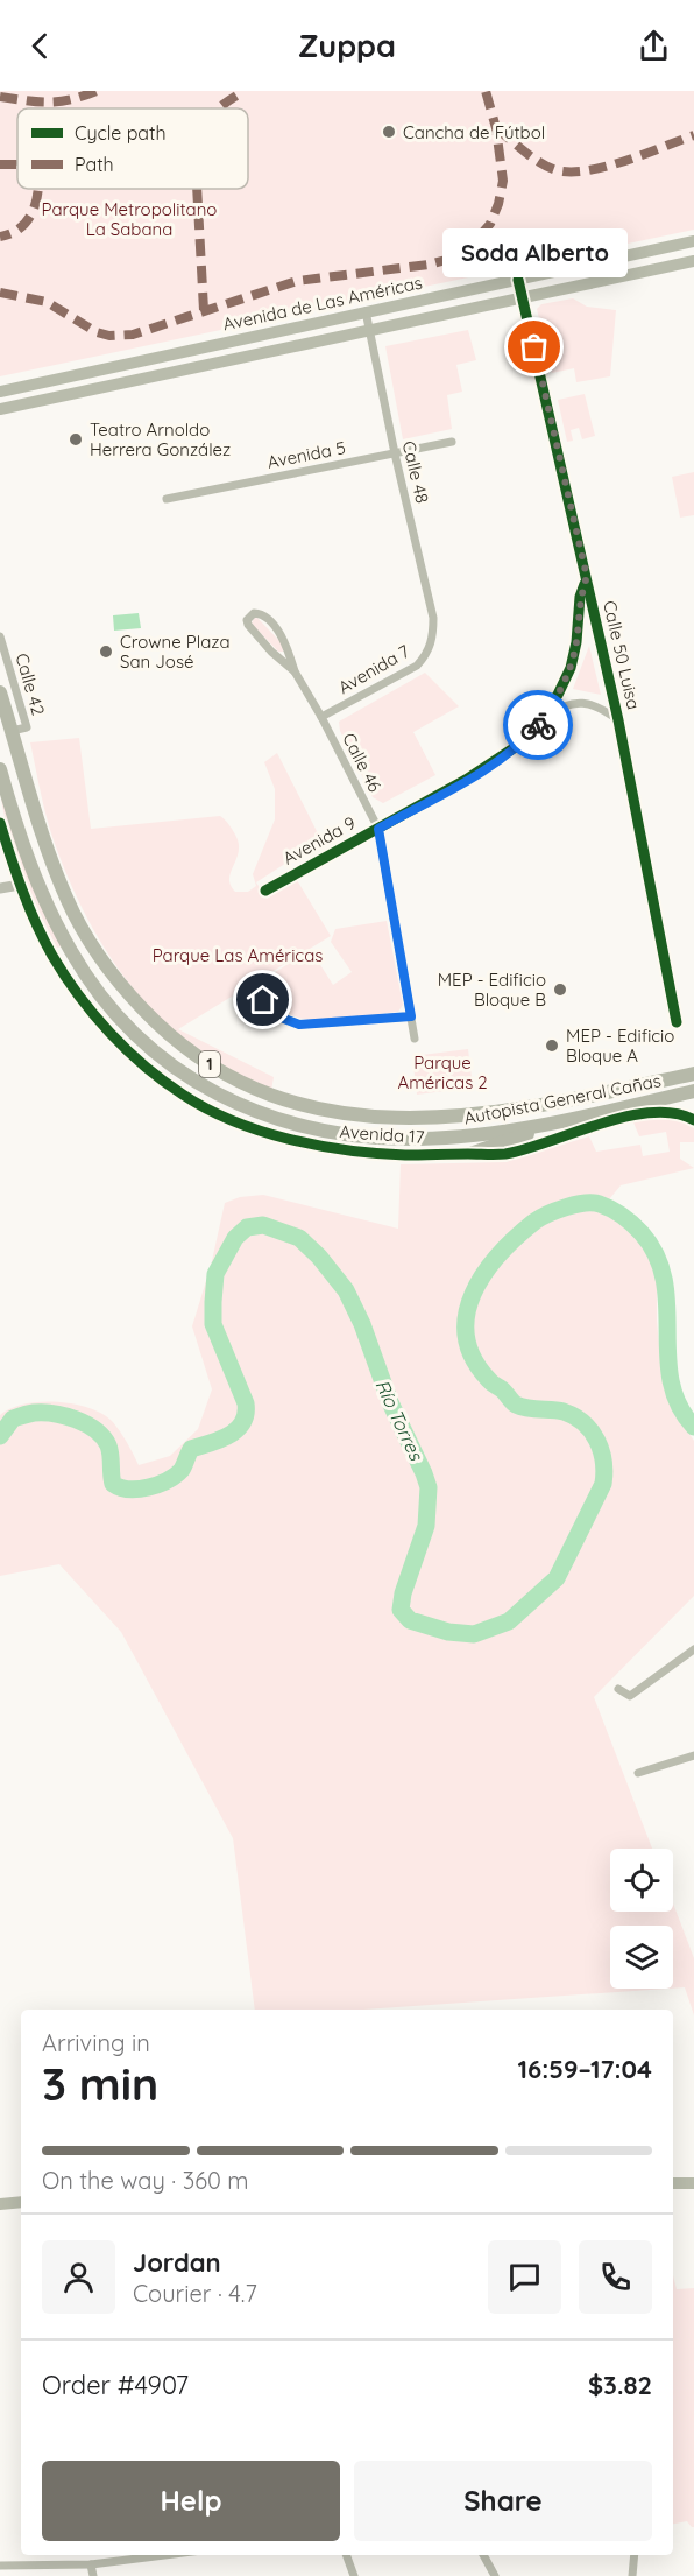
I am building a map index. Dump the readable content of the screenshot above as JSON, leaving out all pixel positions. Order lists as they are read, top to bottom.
{
  "streets": {
    "highway": ["1", "Autopista General Cañas"],
    "main road": ["Avenida de Las Américas"],
    "street": [
      "Avenida 5",
      "Calle 48",
      "Calle 50 Luisa",
      "Avenida 7",
      "Calle 42",
      "Calle 46",
      "Avenida 9",
      "Avenida 17"
    ]
  },
  "crossings": [
    ["Avenida de Las Américas", "Calle 48"],
    ["Avenida de Las Américas", "Calle 50 Luisa"],
    ["Avenida 5", "Calle 48"],
    ["Calle 48", "Avenida 7"],
    ["Calle 50 Luisa", "Avenida 9"],
    ["Avenida 7", "Calle 46"],
    ["Calle 42", "1"],
    ["Calle 46", "Avenida 9"]
  ],
  "water": ["Río Torres"],
  "parks": ["Parque Metropolitano La Sabana", "Parque Las Américas", "Parque Américas 2"],
  "places": [
    "Cancha de Fútbol",
    "Soda Alberto",
    "Teatro Arnoldo Herrera González",
    "Crowne Plaza San José",
    "MEP - Edificio Bloque B",
    "MEP - Edificio Bloque A"
  ],
  "legend": ["Cycle path", "Path"],
  "page": {
    "header": "Zuppa",
    "bubble": "Soda Alberto",
    "heading": ["3 min", "Arriving in", "16:59–17:04"],
    "panel": [
      "Jordan",
      "Courier · 4.7",
      "Order #4907",
      "$3.82"
    ],
    "bar": "On the way · 360 m",
    "buttons": ["Help", "Share"]
  }
}
